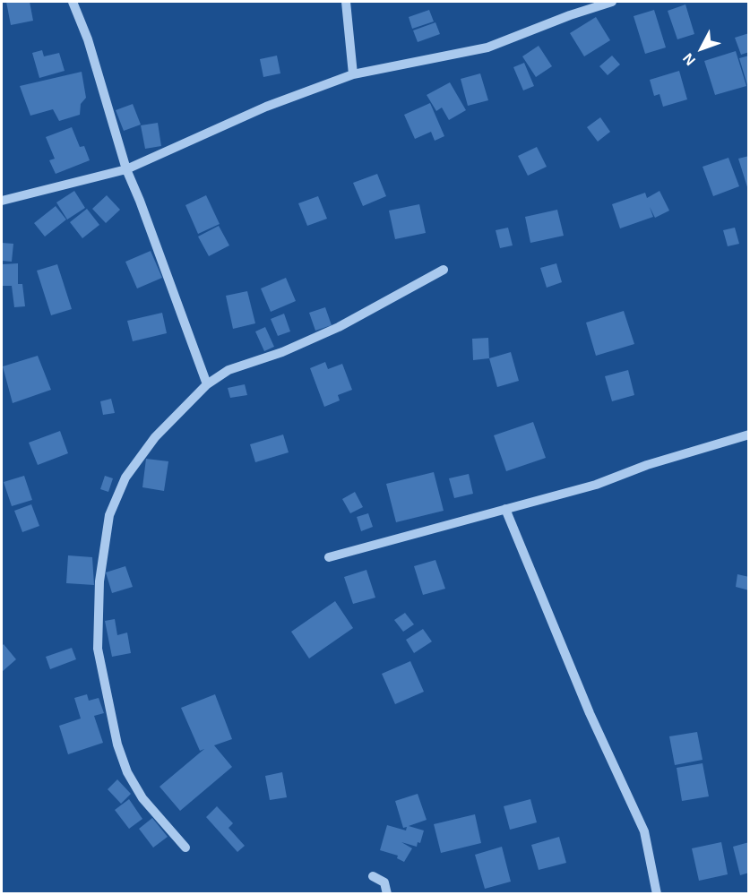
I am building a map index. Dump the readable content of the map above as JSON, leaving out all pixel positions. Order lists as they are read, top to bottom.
{
  "north": "bottom left"
}
